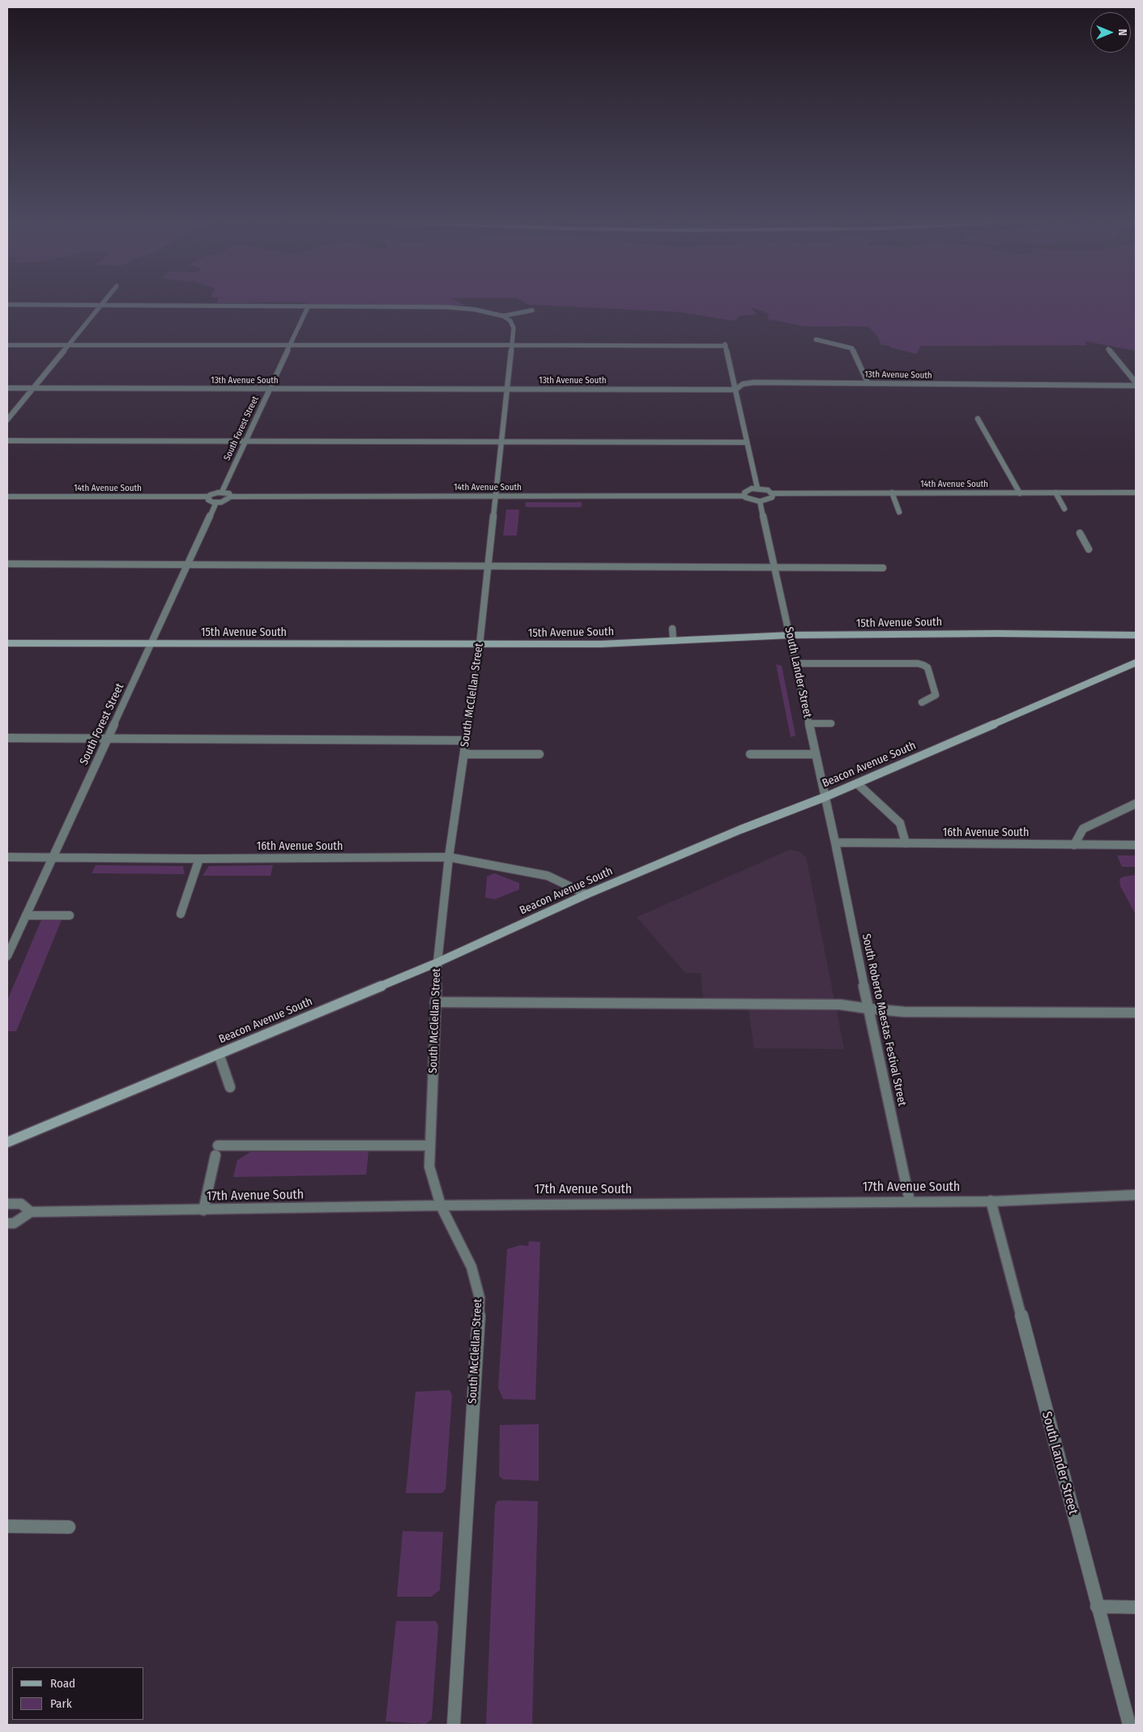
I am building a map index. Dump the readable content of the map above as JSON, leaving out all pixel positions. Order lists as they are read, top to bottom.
{
  "streets": {
    "main road": ["15th Avenue South", "Beacon Avenue South"],
    "street": [
      "13th Avenue South",
      "South Forest Street",
      "14th Avenue South",
      "South Lander Street",
      "South McClellan Street",
      "16th Avenue South",
      "South Roberto Maestas Festival Street",
      "17th Avenue South"
    ]
  },
  "crossings": [
    ["13th Avenue South", "South Forest Street"],
    ["13th Avenue South", "South McClellan Street"],
    ["South Forest Street", "15th Avenue South"],
    ["South Forest Street", "16th Avenue South"],
    ["14th Avenue South", "South McClellan Street"],
    ["15th Avenue South", "South Lander Street"],
    ["15th Avenue South", "South McClellan Street"],
    ["South Lander Street", "Beacon Avenue South"],
    ["South Lander Street", "16th Avenue South"],
    ["South Lander Street", "South Roberto Maestas Festival Street"],
    ["South Lander Street", "17th Avenue South"],
    ["South McClellan Street", "Beacon Avenue South"],
    ["South McClellan Street", "16th Avenue South"],
    ["South McClellan Street", "17th Avenue South"],
    ["Beacon Avenue South", "16th Avenue South"],
    ["16th Avenue South", "South Roberto Maestas Festival Street"],
    ["South Roberto Maestas Festival Street", "17th Avenue South"]
  ],
  "legend": ["Road", "Park"],
  "north": "right"
}
